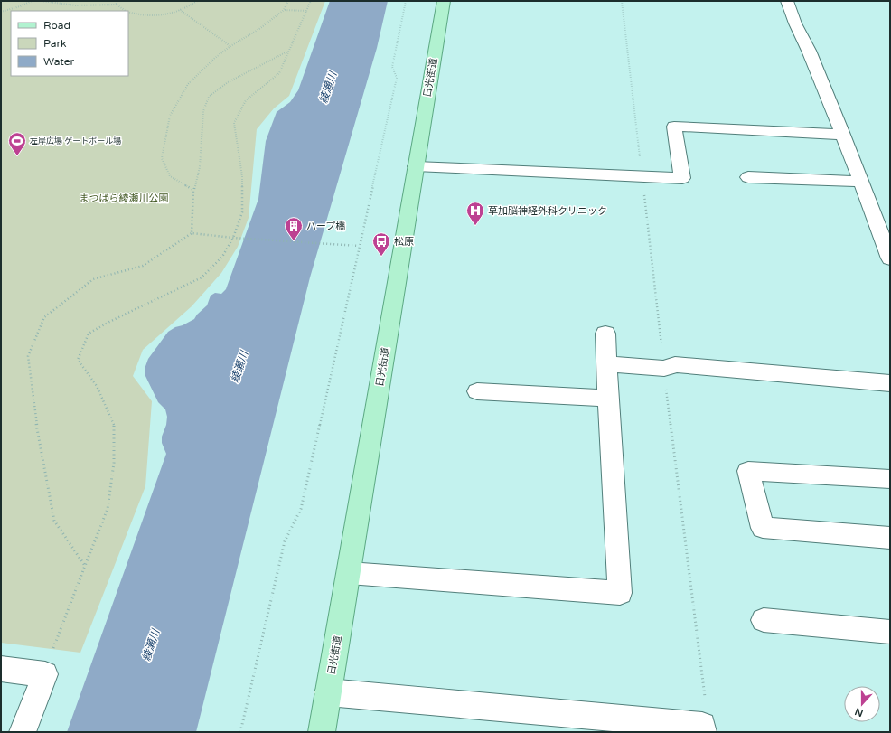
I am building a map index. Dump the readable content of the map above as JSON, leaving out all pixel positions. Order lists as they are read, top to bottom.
{
  "streets": {
    "main road": ["日光街道"]
  },
  "water": ["綾瀬川"],
  "parks": ["まつばら綾瀬川公園"],
  "places": {
    "sports": ["左岸広場 ゲートボール場"],
    "hospital": ["草加脳神経外科クリニック"],
    "building": ["ハープ橋"],
    "bus stop": ["松原"]
  },
  "legend": ["Road", "Park", "Water"],
  "north": "bottom"
}
